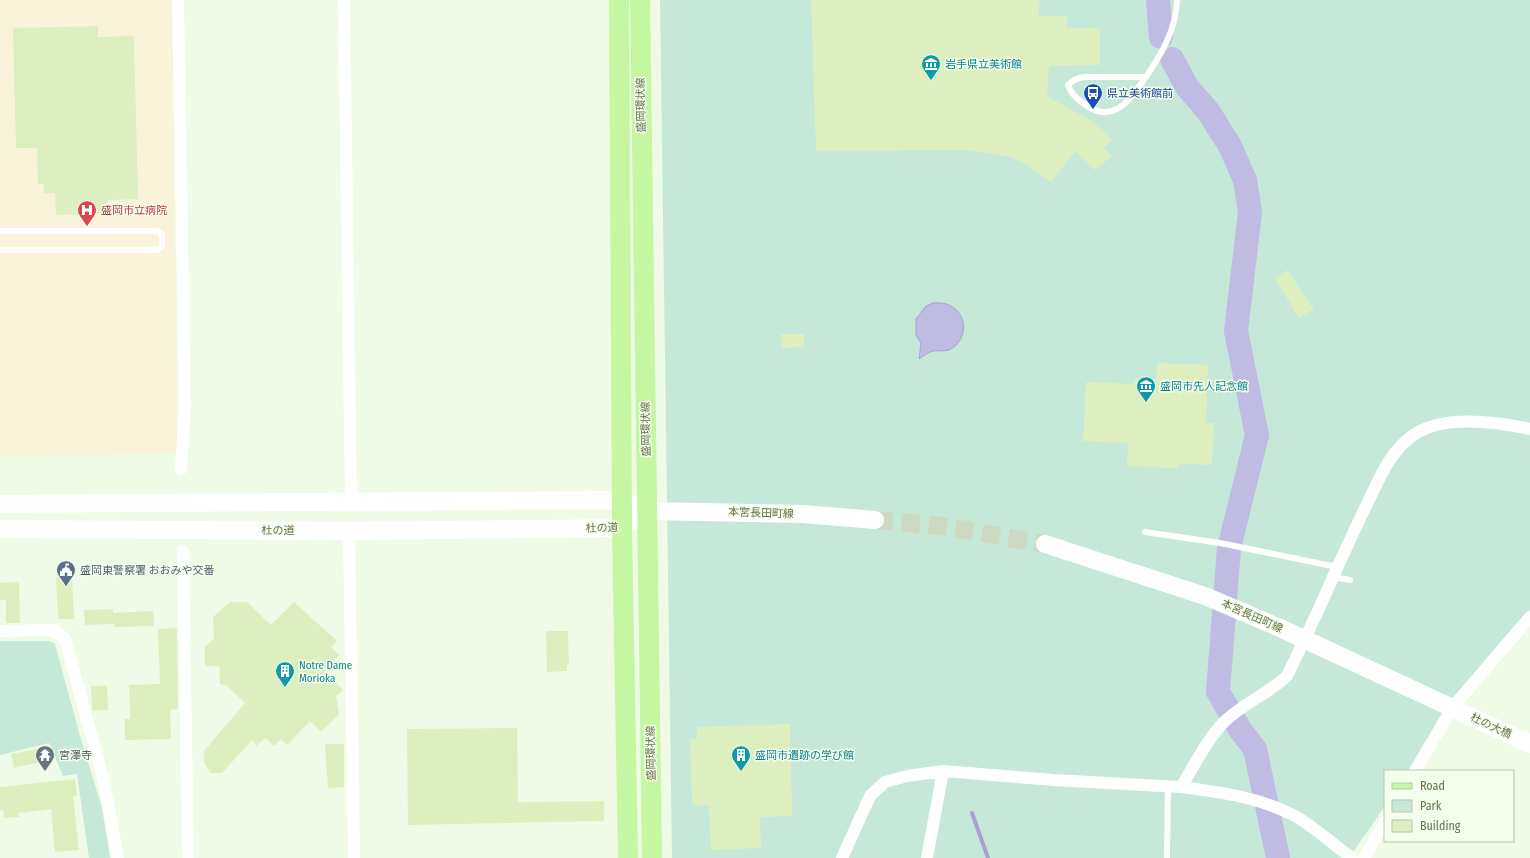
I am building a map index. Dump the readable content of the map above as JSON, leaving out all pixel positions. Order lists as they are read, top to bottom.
{
  "streets": {
    "main road": [
      "盛岡環状線",
      "本宮長田町線",
      "杜の道",
      "杜の大橋"
    ]
  },
  "crossings": [
    ["盛岡環状線", "本宮長田町線"],
    ["盛岡環状線", "杜の道"],
    ["本宮長田町線", "杜の道"],
    ["本宮長田町線", "杜の大橋"]
  ],
  "places": {
    "museum": ["岩手県立美術館", "盛岡市先人記念館"],
    "bus stop": ["県立美術館前"],
    "hospital": ["盛岡市立病院"],
    "public building": ["盛岡東警察署 おおみや交番"],
    "building": ["Notre Dame Morioka", "盛岡市遺跡の学び館"],
    "temple": ["宮澤寺"]
  },
  "legend": ["Road", "Park", "Building"]
}
